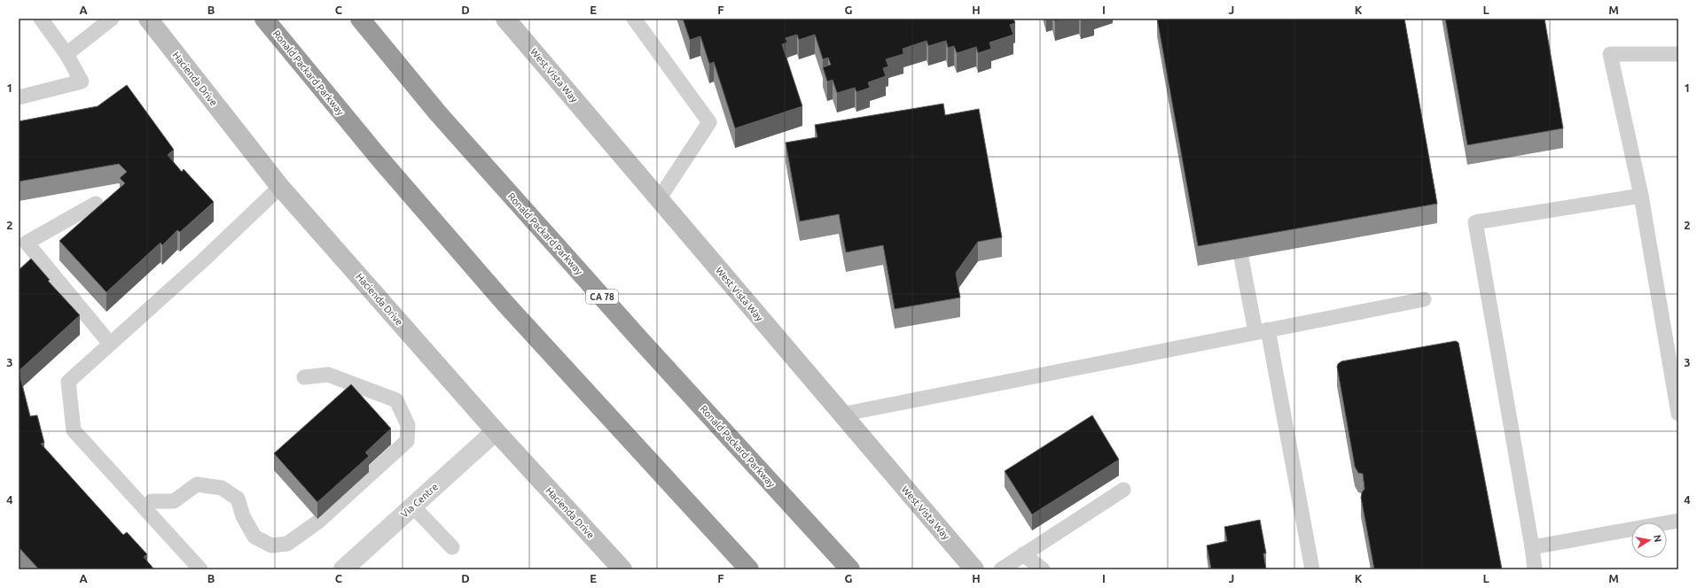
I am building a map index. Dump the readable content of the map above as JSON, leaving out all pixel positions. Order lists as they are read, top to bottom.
{
  "streets": {
    "highway": ["Ronald Packard Parkway", "CA 78"],
    "main road": ["West Vista Way", "Hacienda Drive"],
    "street": ["Via Centre"]
  },
  "crossings": [
    ["Hacienda Drive", "Via Centre"]
  ],
  "north": "right",
  "grid": {
    "columns": [
      "A",
      "B",
      "C",
      "D",
      "E",
      "F",
      "G",
      "H",
      "I",
      "J",
      "K",
      "L",
      "M"
    ],
    "rows": [
      "1",
      "2",
      "3",
      "4"
    ]
  }
}
